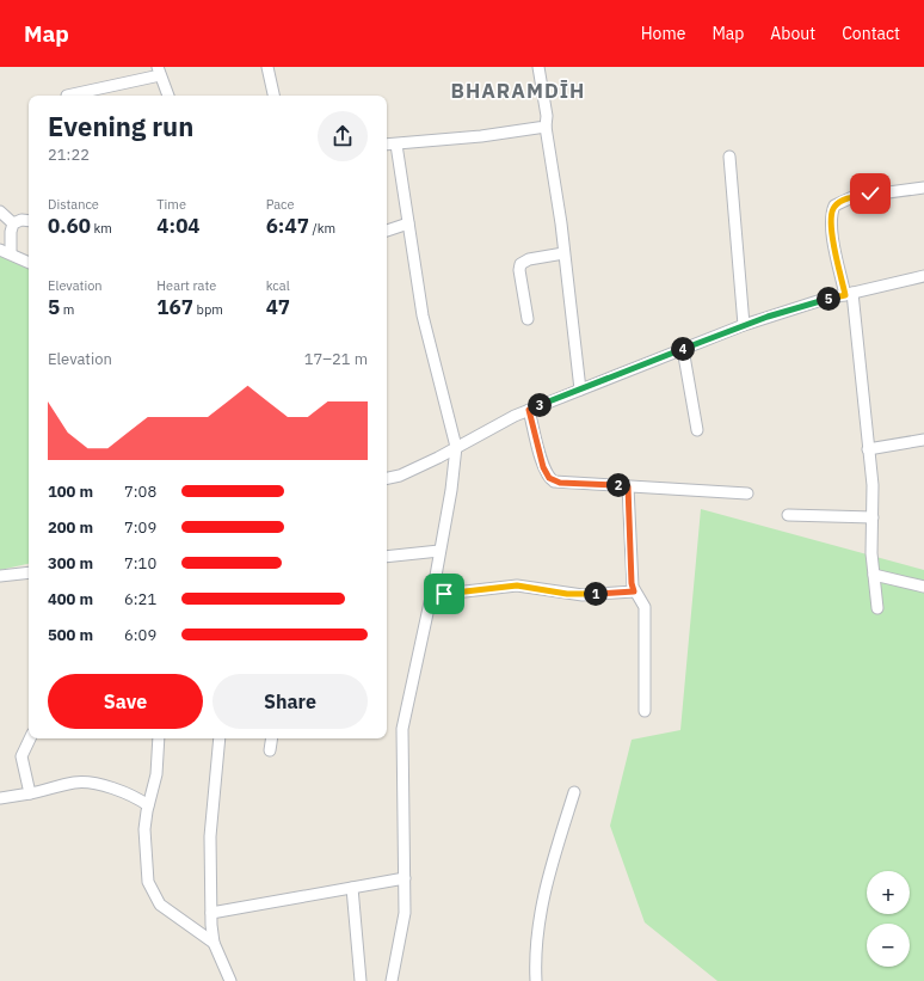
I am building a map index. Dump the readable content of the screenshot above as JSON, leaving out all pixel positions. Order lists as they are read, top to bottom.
{
  "districts": ["BHARAMDĪH"],
  "page": {
    "header": "Map",
    "nav": [
      "Home",
      "Map",
      "About",
      "Contact"
    ],
    "heading": ["Evening run", "21:22"],
    "stats": [
      ["Distance", "0.60 km"],
      ["Time", "4:04"],
      ["Pace", "6:47 /km"],
      ["Elevation", "5 m"],
      ["Heart rate", "167 bpm"],
      ["kcal", "47"]
    ],
    "pins": [
      "5",
      "4",
      "3",
      "2",
      "1"
    ],
    "chart": ["Elevation", "17–21 m"],
    "list": [
      {
        "name": "100 m",
        "note": "7:08"
      },
      {
        "name": "200 m",
        "note": "7:09"
      },
      {
        "name": "300 m",
        "note": "7:10"
      },
      {
        "name": "400 m",
        "note": "6:21"
      },
      {
        "name": "500 m",
        "note": "6:09"
      }
    ],
    "buttons": ["Save", "Share"],
    "map_buttons": ["+", "−"]
  }
}
